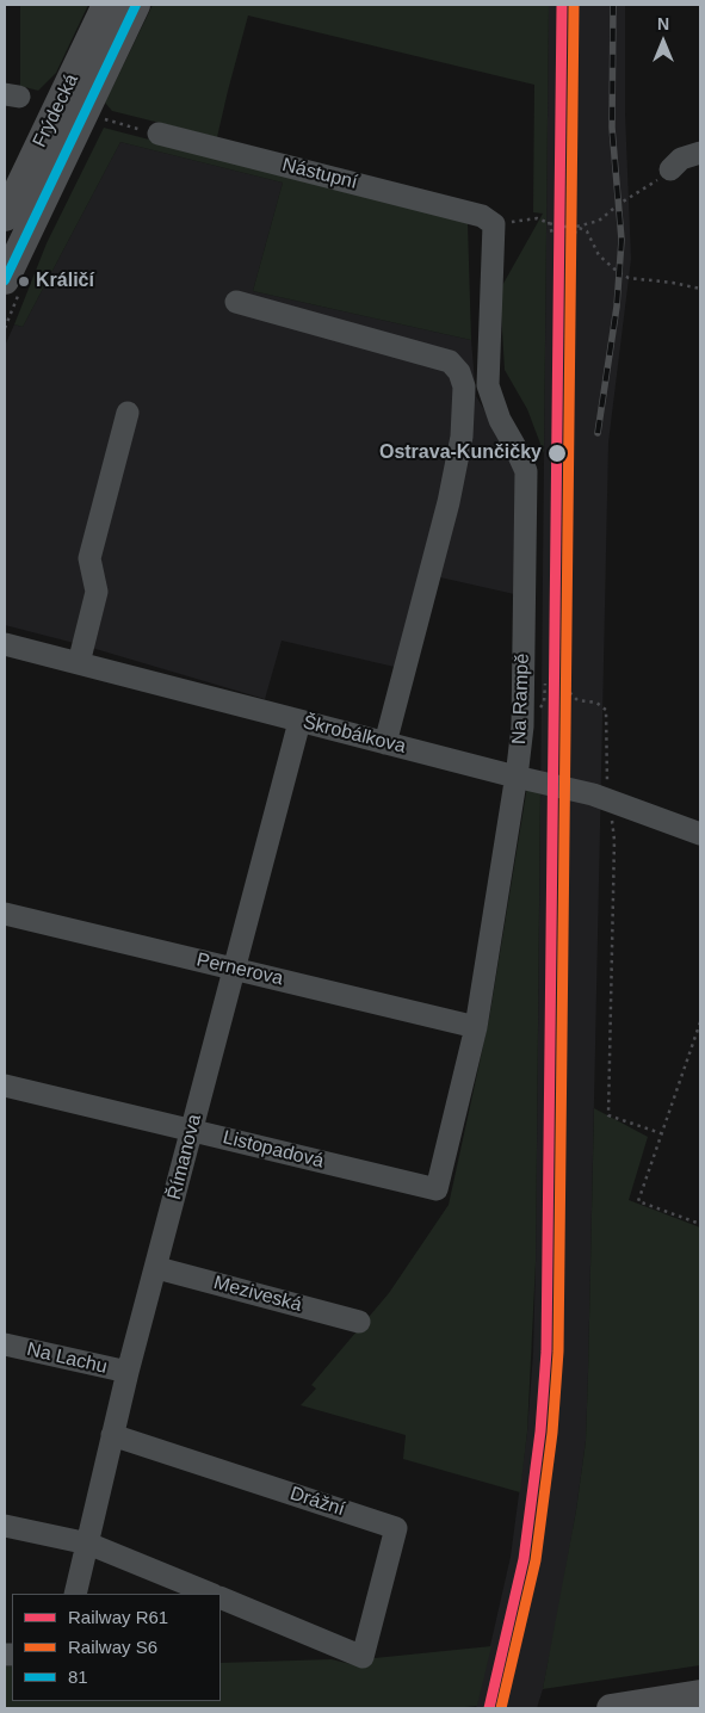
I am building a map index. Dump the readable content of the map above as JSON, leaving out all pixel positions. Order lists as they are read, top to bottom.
{
  "streets": {
    "main road": ["Frýdecká"],
    "street": [
      "Nástupní",
      "Na Rampě",
      "Škrobálkova",
      "Pernerova",
      "Listopadová",
      "Římanova",
      "Meziveská",
      "Na Lachu",
      "Drážní"
    ]
  },
  "crossings": [
    ["Nástupní", "Na Rampě"],
    ["Na Rampě", "Škrobálkova"],
    ["Na Rampě", "Pernerova"],
    ["Na Rampě", "Listopadová"],
    ["Škrobálkova", "Římanova"],
    ["Pernerova", "Římanova"],
    ["Listopadová", "Římanova"],
    ["Římanova", "Meziveská"],
    ["Římanova", "Na Lachu"],
    ["Římanova", "Drážní"]
  ],
  "places": ["Králičí", "Ostrava-Kunčičky"],
  "lines": ["rail line R61", "rail line S6", "transit line 81"],
  "legend": ["Railway R61", "Railway S6", "81"],
  "north": "top"
}
